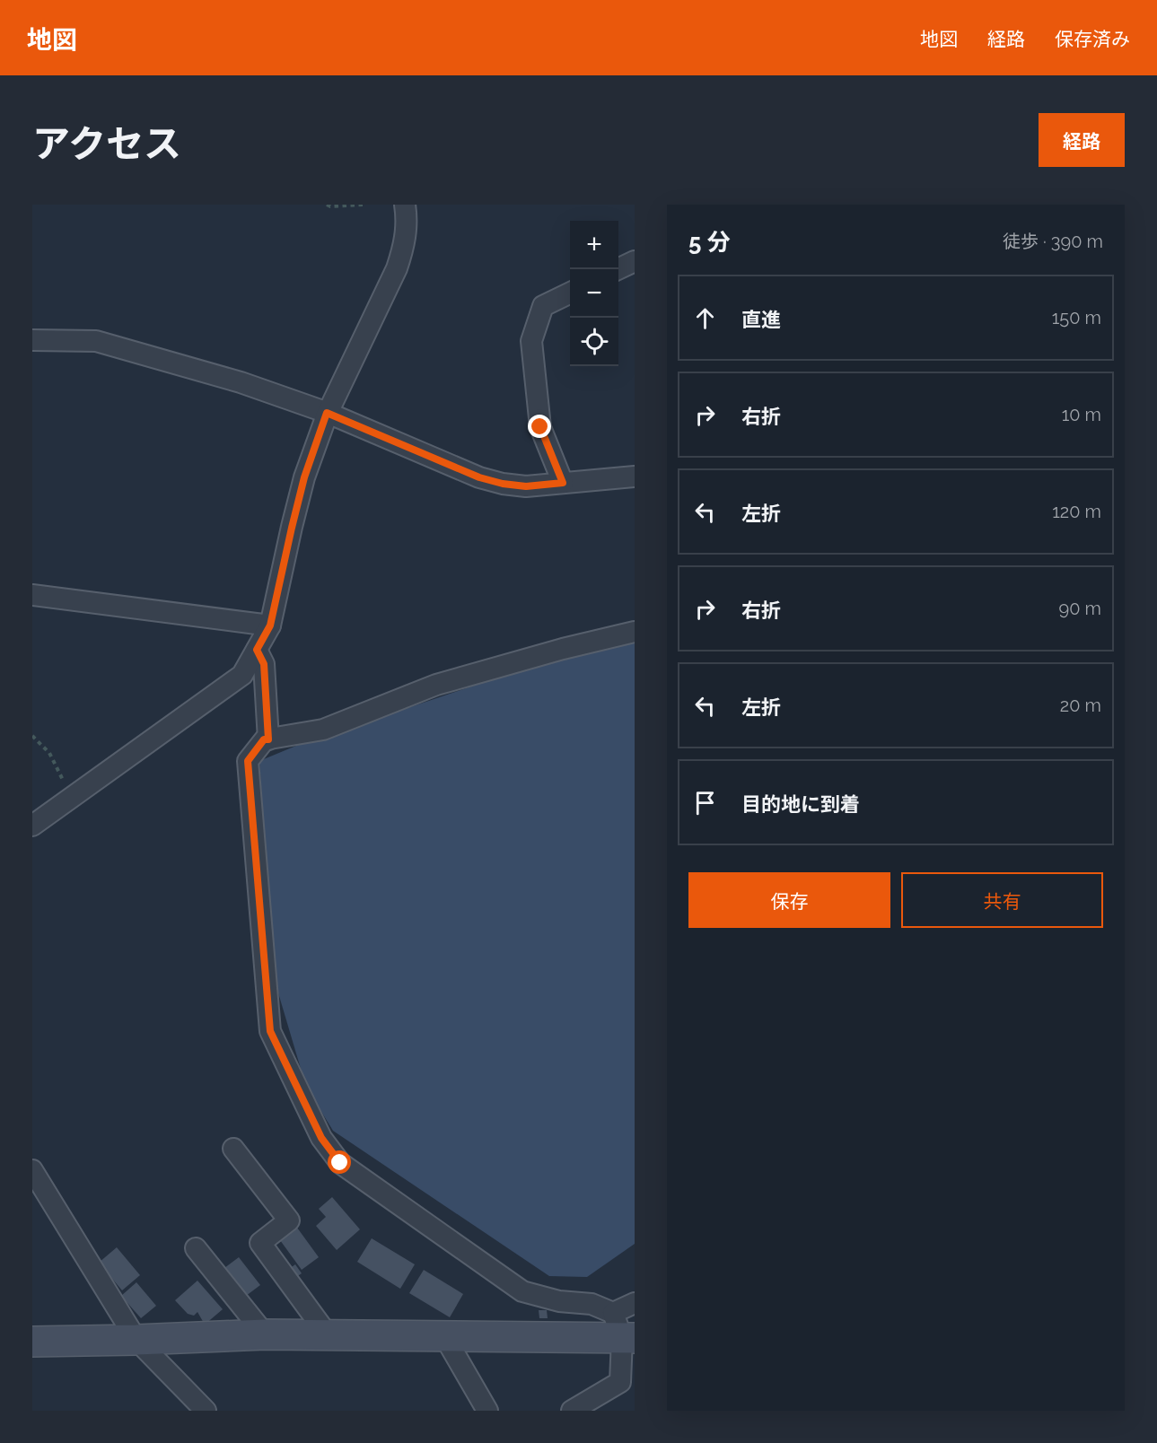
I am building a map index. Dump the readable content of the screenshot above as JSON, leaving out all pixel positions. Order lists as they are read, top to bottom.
{
  "page": {
    "header": "地図",
    "nav": ["地図", "経路", "保存済み"],
    "title": "アクセス",
    "buttons": [
      "経路",
      ["保存", "共有"]
    ],
    "heading": ["5 分", "徒歩 · 390 m"],
    "map_buttons": ["+", "−"],
    "list": [
      ["直進", "150 m"],
      ["右折", "10 m"],
      ["左折", "120 m"],
      ["右折", "90 m"],
      ["左折", "20 m"],
      "目的地に到着"
    ]
  }
}
